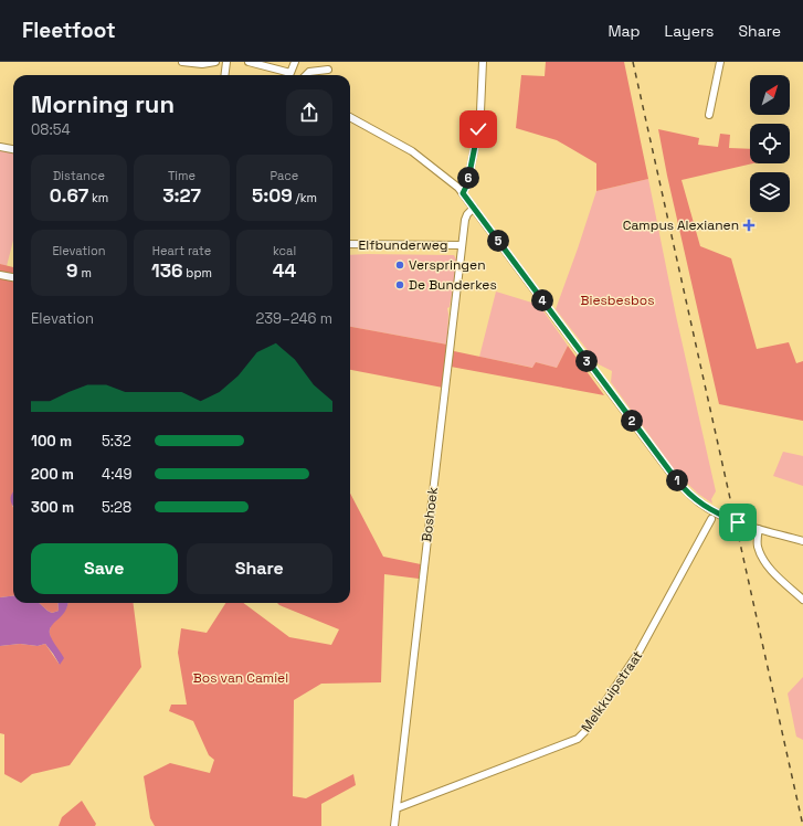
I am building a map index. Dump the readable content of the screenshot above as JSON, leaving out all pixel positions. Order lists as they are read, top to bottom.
{
  "streets": {
    "street": ["Elfbunderweg", "Boshoek", "Melkkuipstraat"]
  },
  "crossings": [
    ["Elfbunderweg", "Boshoek"],
    ["Boshoek", "Melkkuipstraat"]
  ],
  "parks": ["Biesbesbos", "Bos van Camiel"],
  "places": {
    "health": ["Campus Alexianen"],
    "other": ["Verspringen", "De Bunderkes"]
  },
  "north": "top right",
  "page": {
    "header": "Fleetfoot",
    "nav": ["Map", "Layers", "Share"],
    "heading": ["Morning run", "08:54"],
    "stats": [
      ["Distance", "0.67 km"],
      ["Time", "3:27"],
      ["Pace", "5:09 /km"],
      ["Elevation", "9 m"],
      ["Heart rate", "136 bpm"],
      ["kcal", "44"]
    ],
    "pins": [
      "6",
      "5",
      "4",
      "3",
      "2",
      "1"
    ],
    "chart": ["Elevation", "239–246 m"],
    "list": [
      {
        "name": "100 m",
        "note": "5:32"
      },
      {
        "name": "200 m",
        "note": "4:49"
      },
      {
        "name": "300 m",
        "note": "5:28"
      }
    ],
    "buttons": ["Save", "Share"]
  }
}
